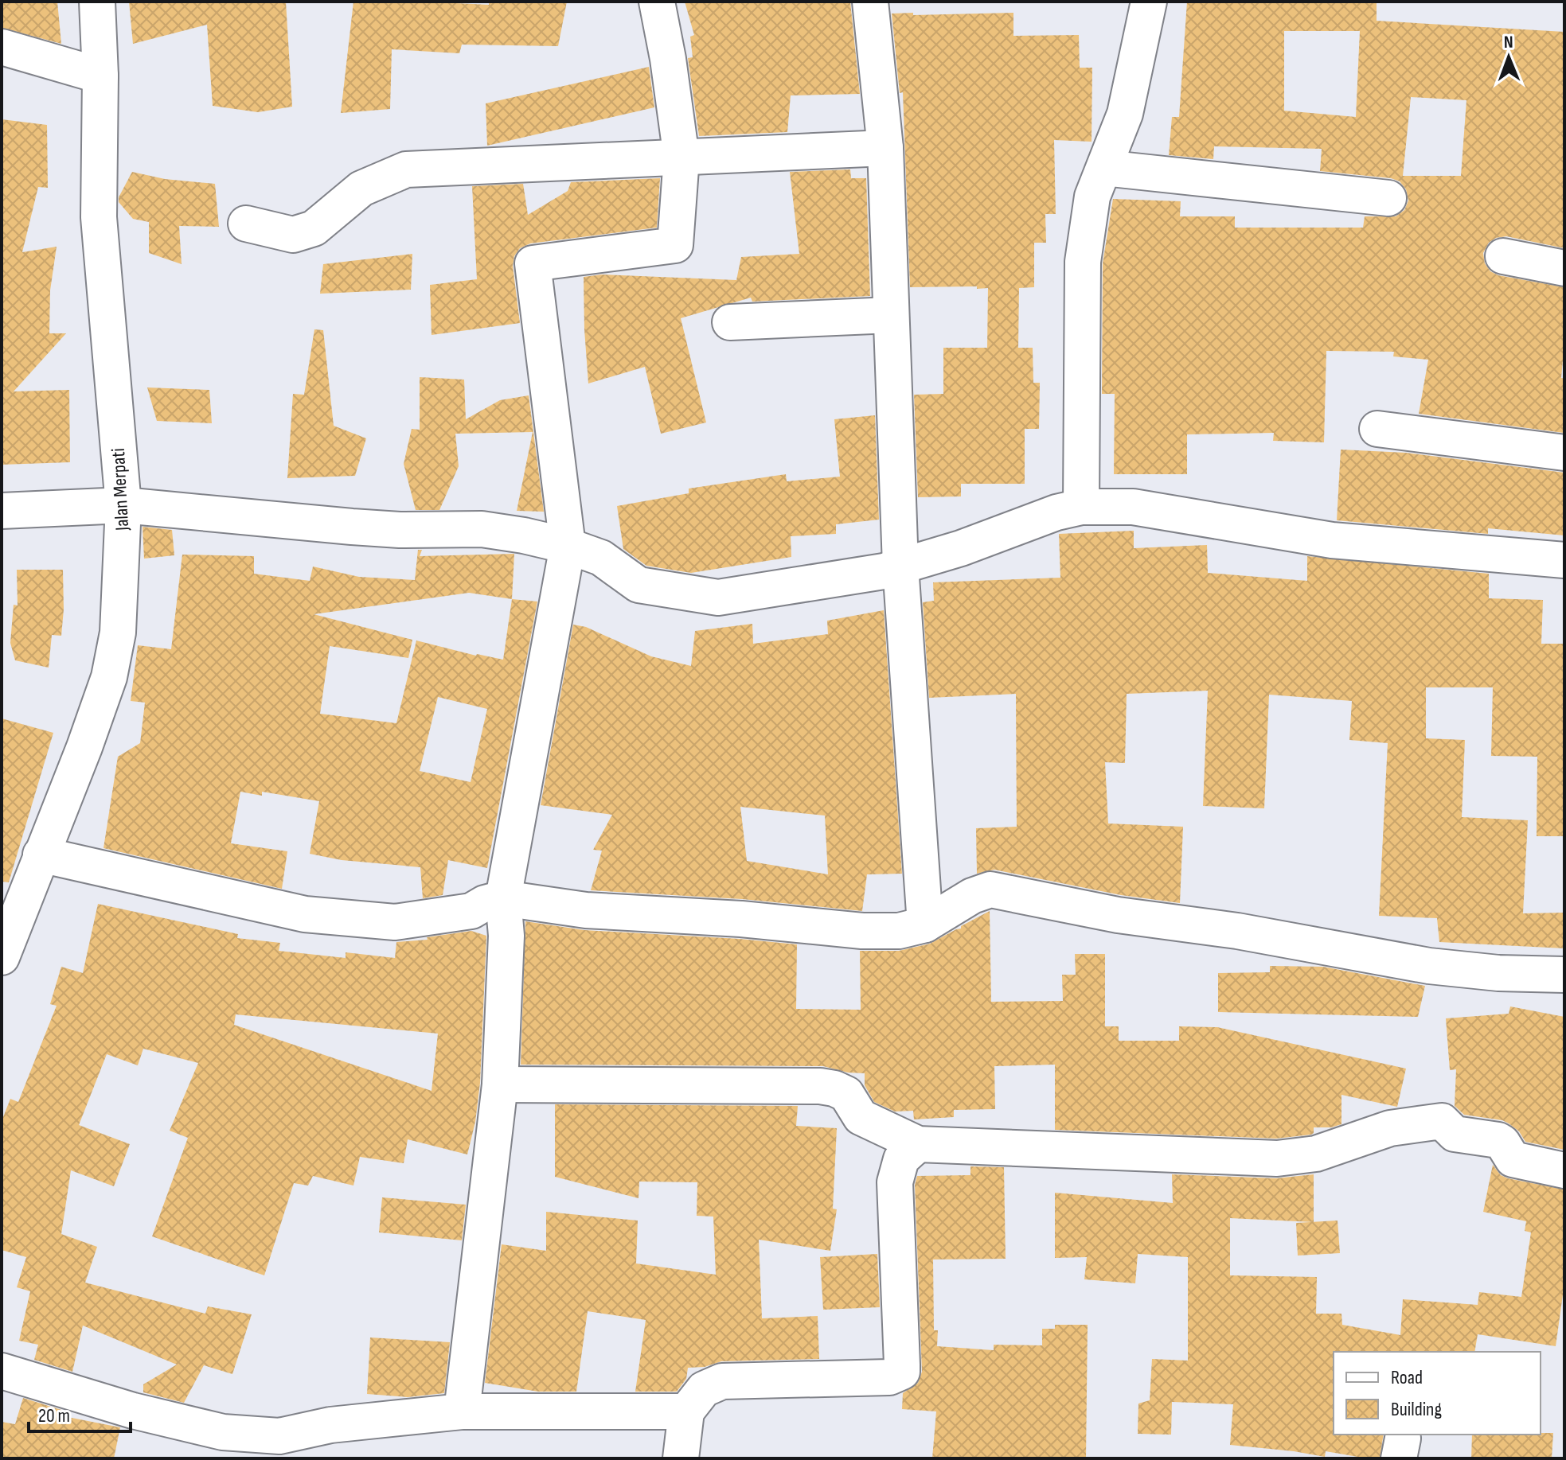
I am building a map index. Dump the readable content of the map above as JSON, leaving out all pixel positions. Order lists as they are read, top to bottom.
{
  "streets": {
    "street": ["Jalan Merpati"]
  },
  "legend": ["Road", "Building"],
  "scale_bar": "20 m",
  "north": "top"
}
